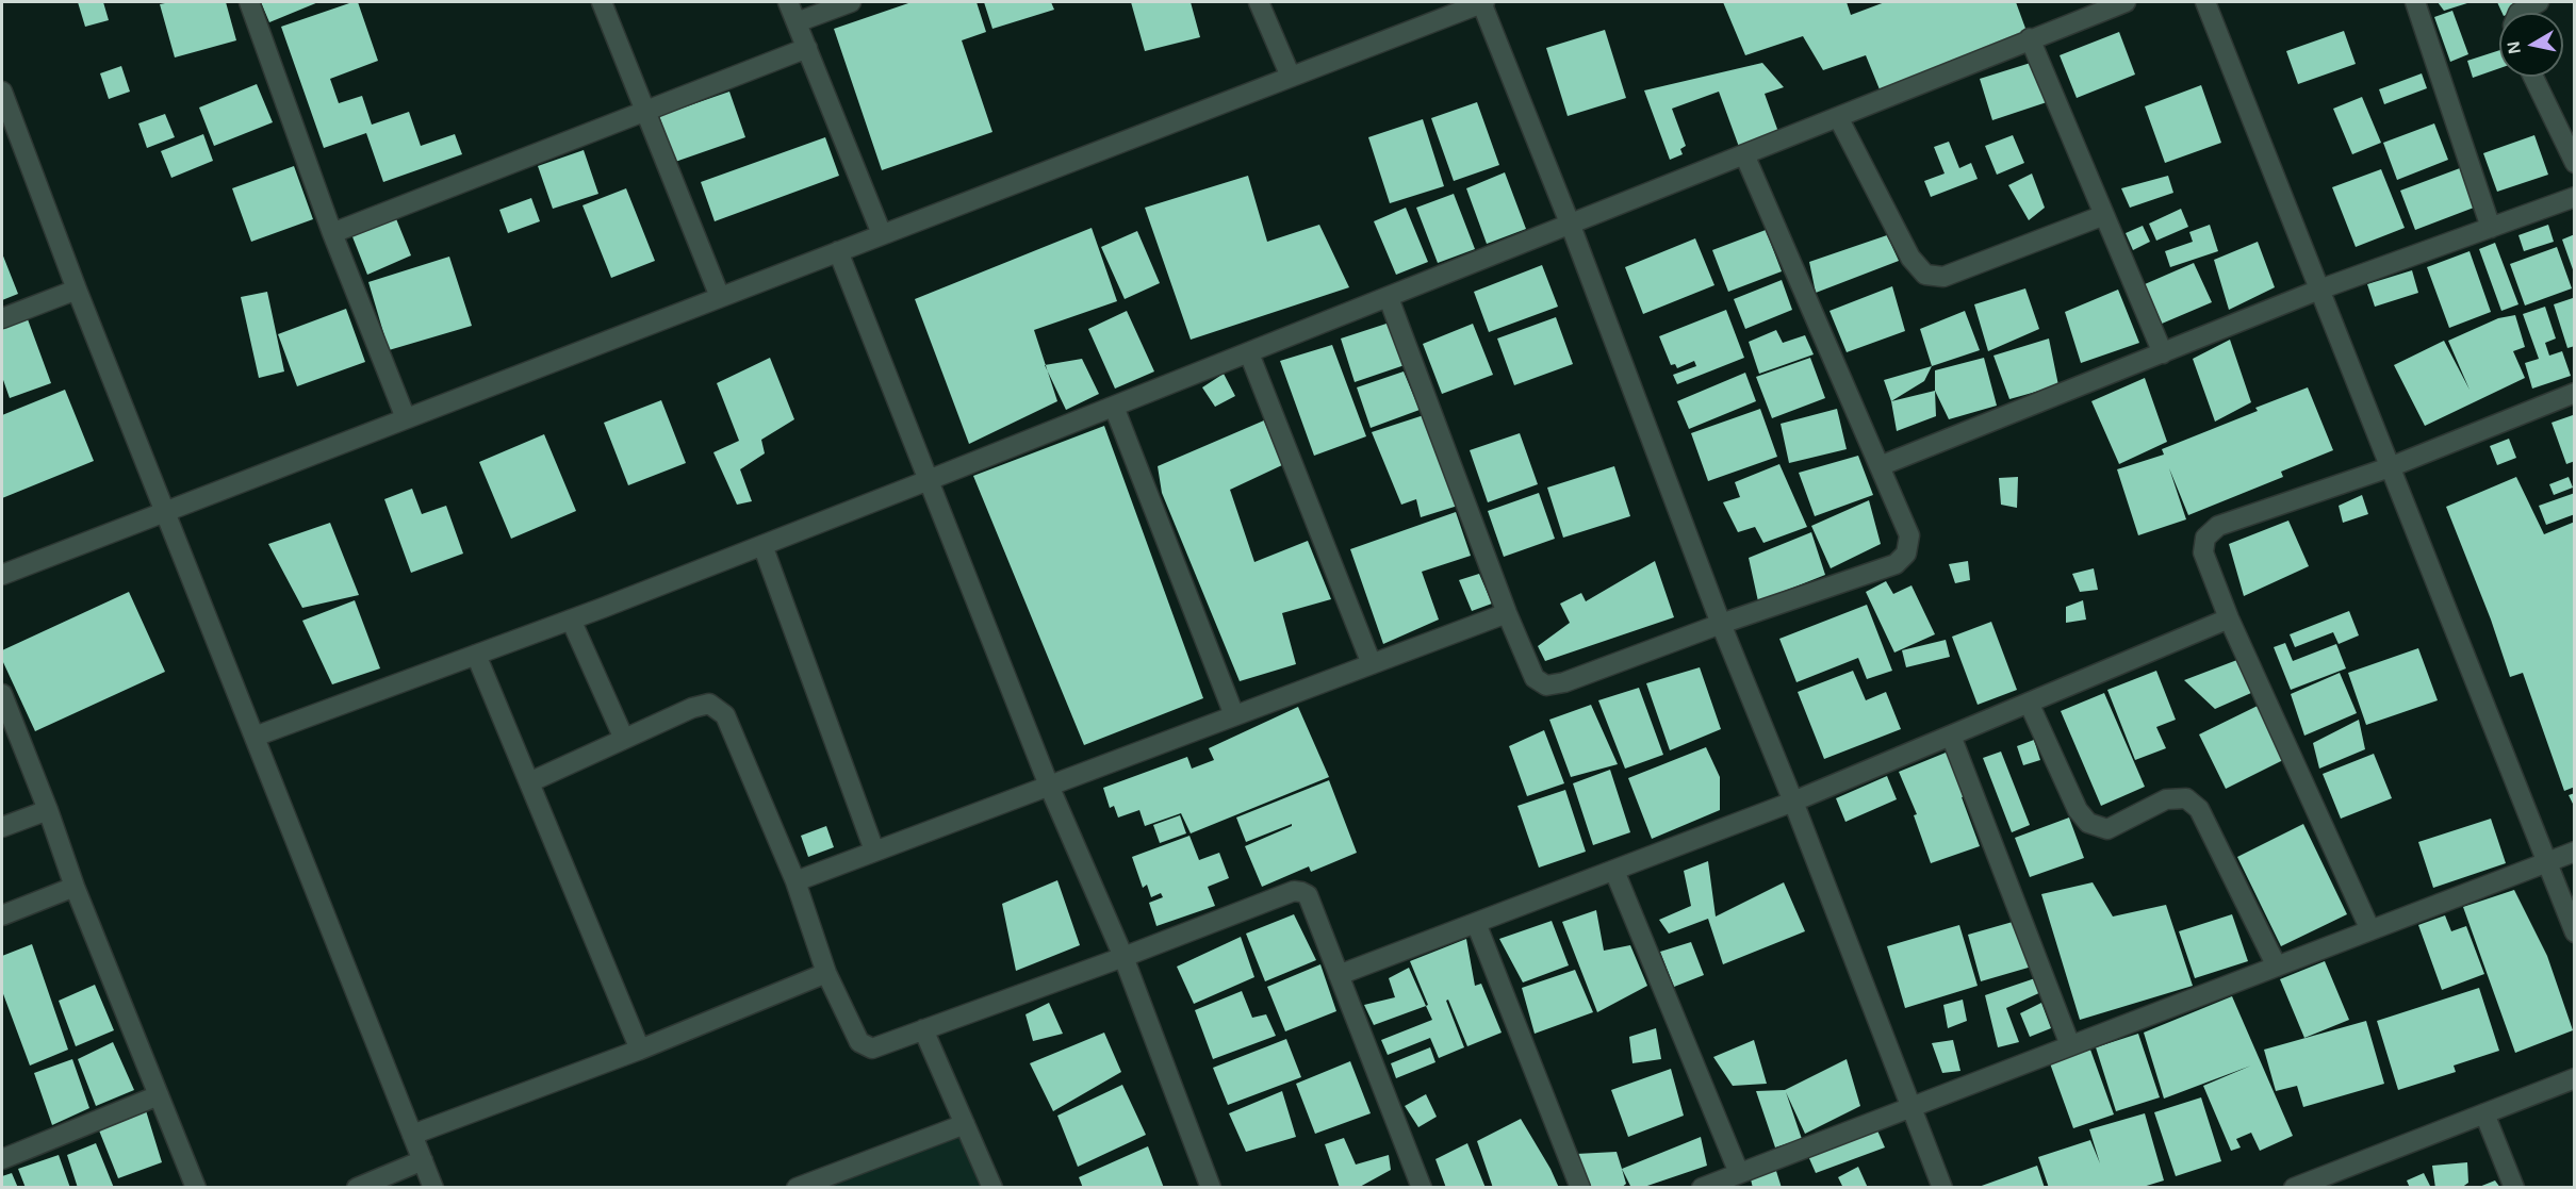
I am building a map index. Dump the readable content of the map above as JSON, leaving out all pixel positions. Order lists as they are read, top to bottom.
{
  "north": "left"
}
